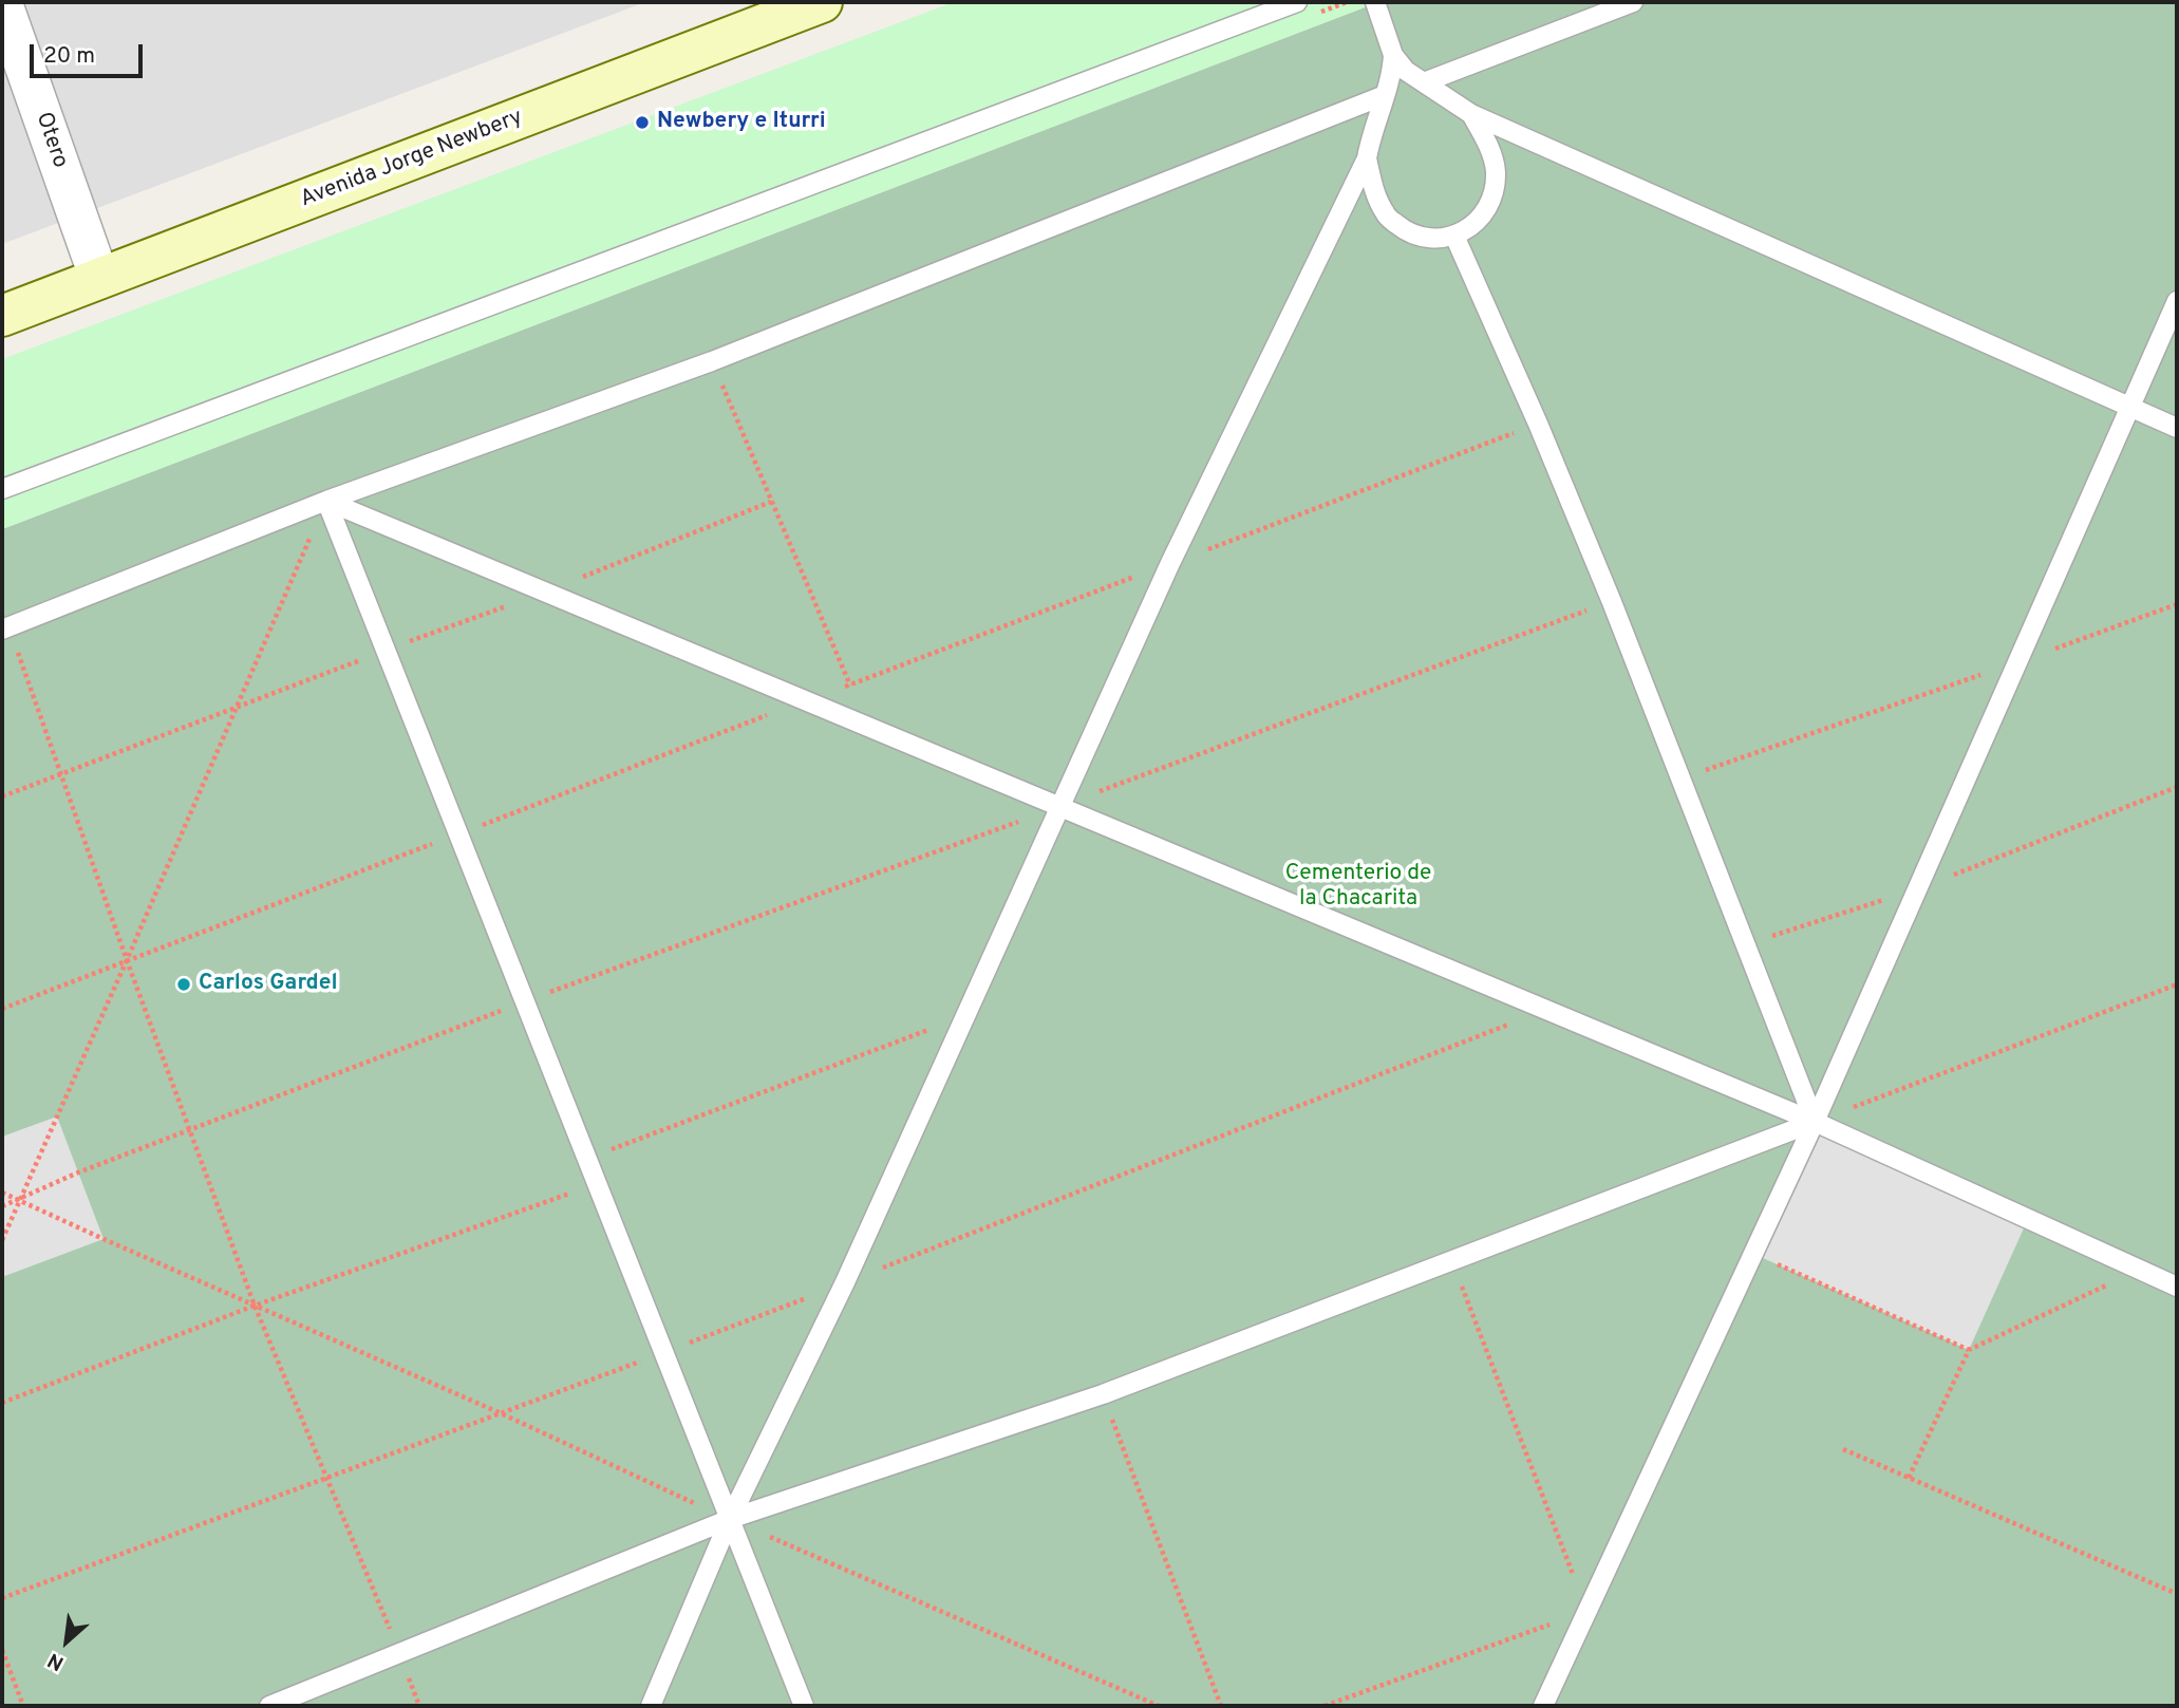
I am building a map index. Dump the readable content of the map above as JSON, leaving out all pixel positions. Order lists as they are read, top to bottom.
{
  "streets": {
    "main road": ["Avenida Jorge Newbery"],
    "street": ["Otero"]
  },
  "crossings": [
    ["Otero", "Avenida Jorge Newbery"]
  ],
  "parks": ["Cementerio de la Chacarita"],
  "places": ["Newbery e Iturri", "Carlos Gardel"],
  "scale_bar": "20 m",
  "north": "bottom left"
}
